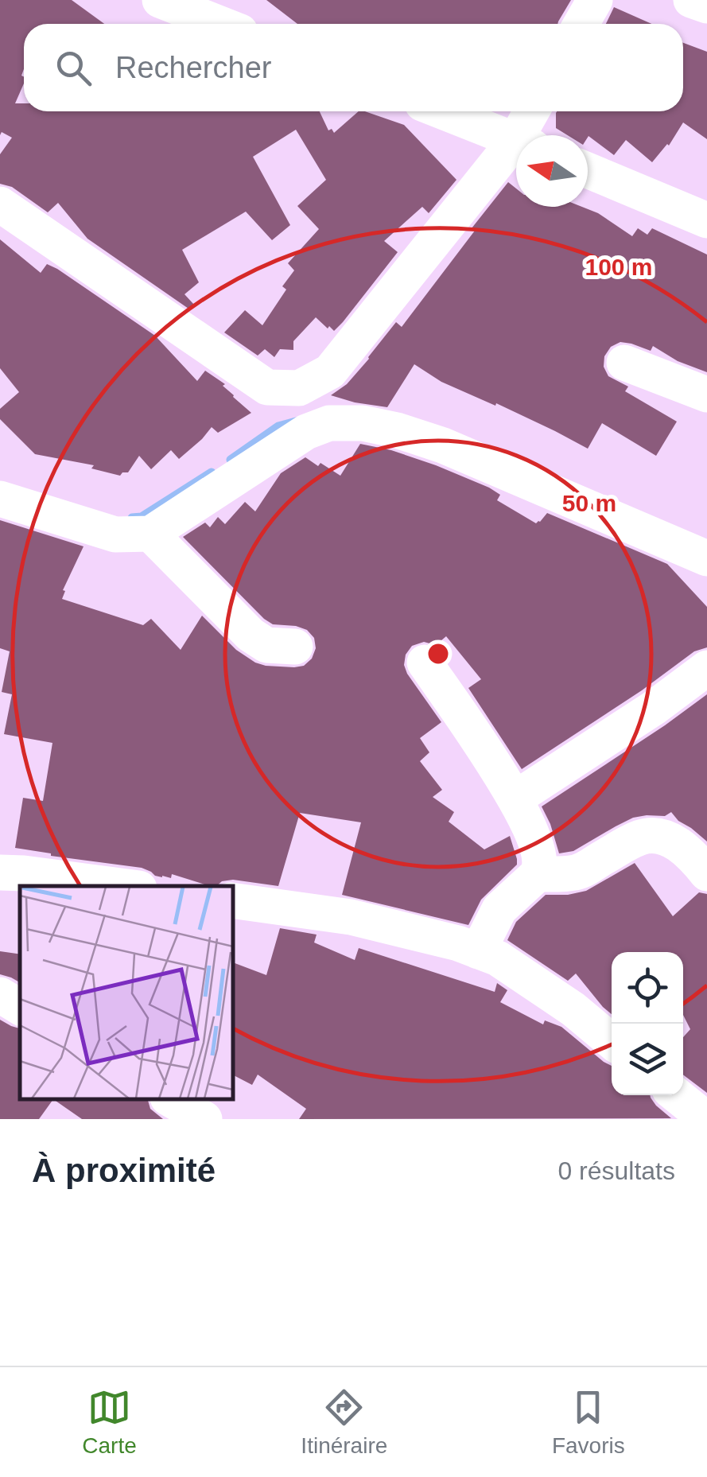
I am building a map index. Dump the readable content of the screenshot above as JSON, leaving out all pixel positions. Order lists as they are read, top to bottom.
{
  "north": "left",
  "page": {
    "search": "Rechercher",
    "heading": ["À proximité", "0 résultats"],
    "nav": ["Carte", "Itinéraire", "Favoris"]
  },
  "rings": ["100 m", "50 m"]
}
